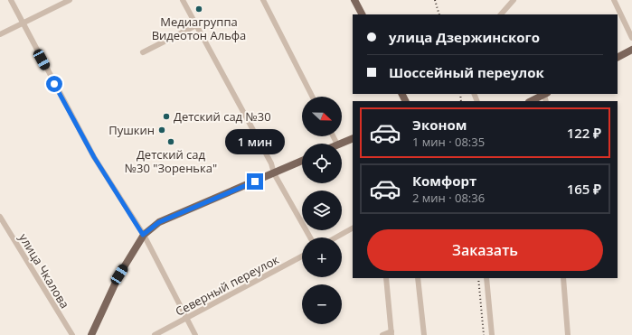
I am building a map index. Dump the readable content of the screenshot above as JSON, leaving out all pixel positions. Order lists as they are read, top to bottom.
{
  "streets": {
    "street": ["улица Чкалова", "Северный переулок"]
  },
  "places": [
    "Медиагруппа Видеотон Альфа",
    "Детский сад №30",
    "Пушкин",
    "Детский сад №30 \"Зоренька\""
  ],
  "north": "right",
  "page": {
    "banner": ["улица Дзержинского", "Шоссейный переулок"],
    "map_buttons": ["+", "−"],
    "list": [
      {
        "name": "Эконом",
        "note": "1 мин · 08:35",
        "value": "122 ₽"
      },
      {
        "name": "Комфорт",
        "note": "2 мин · 08:36",
        "value": "165 ₽"
      }
    ],
    "bubble": "1 мин",
    "buttons": "Заказать"
  }
}
